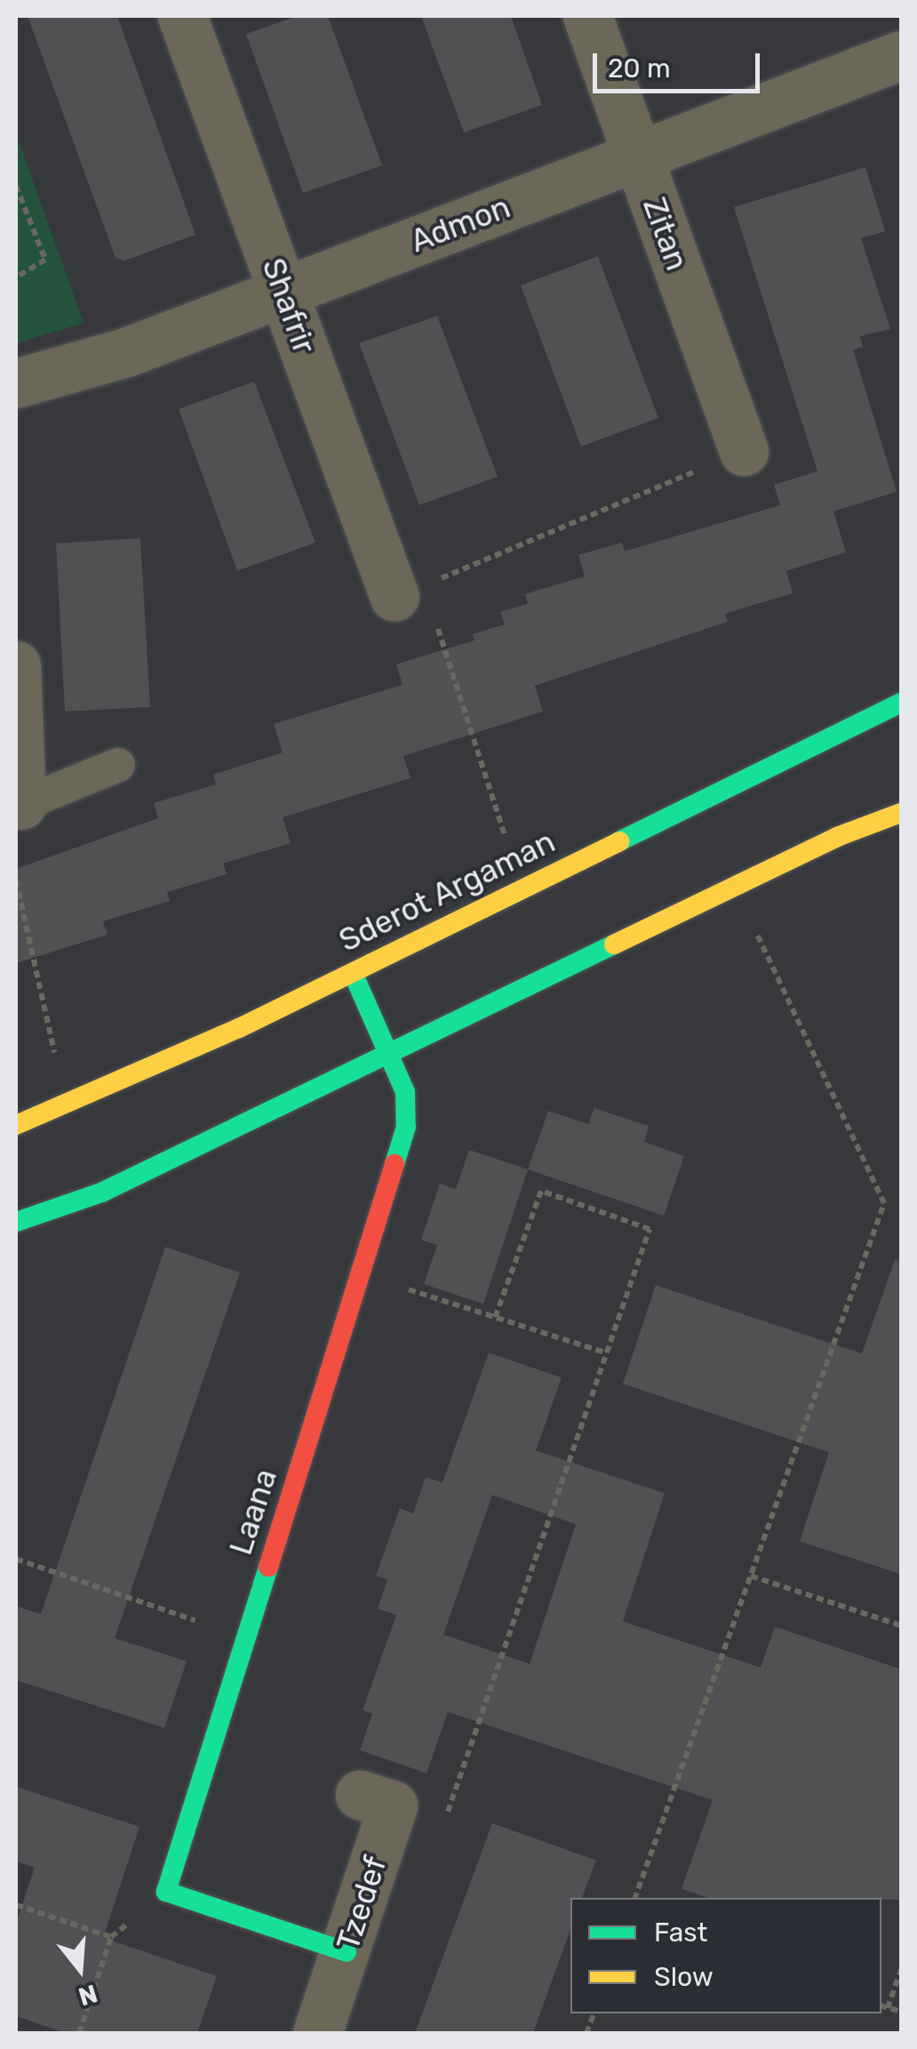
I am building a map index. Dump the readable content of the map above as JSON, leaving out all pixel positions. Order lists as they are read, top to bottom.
{
  "streets": {
    "street": [
      "Admon",
      "Zitan",
      "Shafrir",
      "Sderot Argaman",
      "Laana",
      "Tzedef"
    ]
  },
  "crossings": [
    ["Admon", "Zitan"],
    ["Admon", "Shafrir"],
    ["Sderot Argaman", "Laana"]
  ],
  "legend": ["Fast", "Slow"],
  "scale_bar": "20 m",
  "north": "bottom"
}
